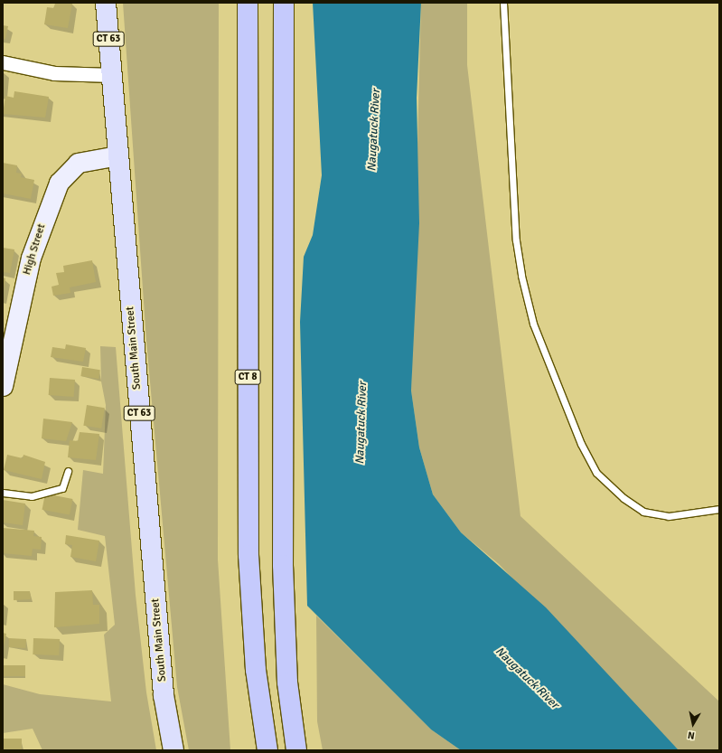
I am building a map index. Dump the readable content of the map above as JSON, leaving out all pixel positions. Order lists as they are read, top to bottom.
{
  "streets": {
    "highway": ["CT 8"],
    "main road": ["CT 63", "South Main Street"],
    "street": ["High Street"]
  },
  "crossings": [
    ["CT 63", "South Main Street"],
    ["High Street", "South Main Street"]
  ],
  "water": ["Naugatuck River"],
  "north": "bottom"
}
